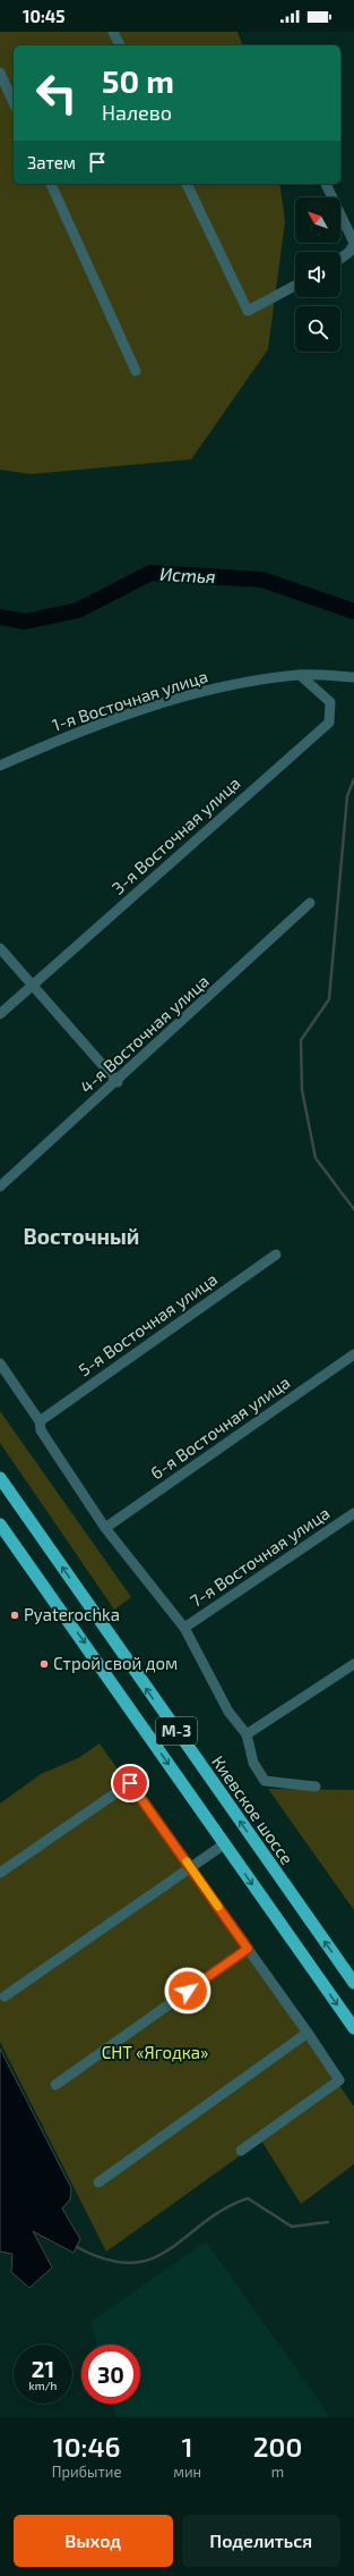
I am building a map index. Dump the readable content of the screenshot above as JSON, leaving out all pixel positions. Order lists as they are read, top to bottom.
{
  "streets": {
    "highway": ["М-3", "Киевское шоссе"],
    "street": [
      "1-я Восточная улица",
      "3-я Восточная улица",
      "4-я Восточная улица",
      "5-я Восточная улица",
      "6-я Восточная улица",
      "7-я Восточная улица"
    ]
  },
  "crossings": [
    ["1-я Восточная улица", "3-я Восточная улица"]
  ],
  "districts": ["Восточный"],
  "water": ["Истья"],
  "parks": ["СНТ «Ягодка»"],
  "places": ["Pyaterochka", "Строй свой дом"],
  "north": "top left",
  "page": {
    "status": "10:45",
    "turn": ["50 m", "Налево"],
    "then": "Затем",
    "speed": "21 km/h",
    "limit": "30",
    "eta": [
      "10:46",
      "Прибытие",
      "1",
      "мин",
      "200",
      "m"
    ],
    "buttons": ["Выход", "Поделиться"]
  }
}
